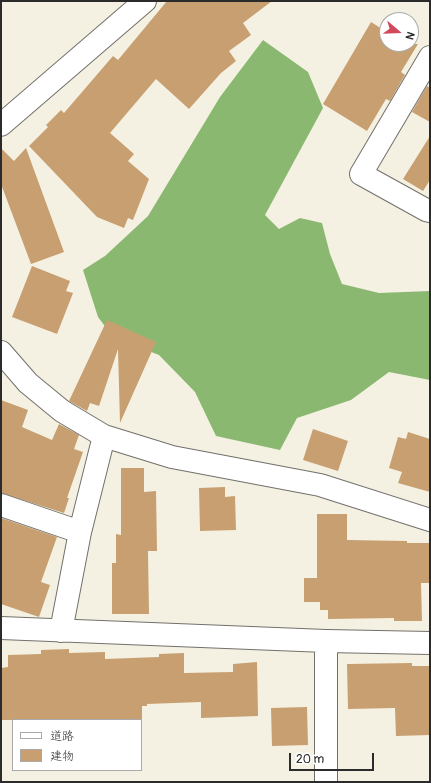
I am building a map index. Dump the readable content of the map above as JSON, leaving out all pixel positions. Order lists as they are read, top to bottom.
{
  "legend": ["道路", "建物"],
  "scale_bar": "20 m",
  "north": "right"
}
